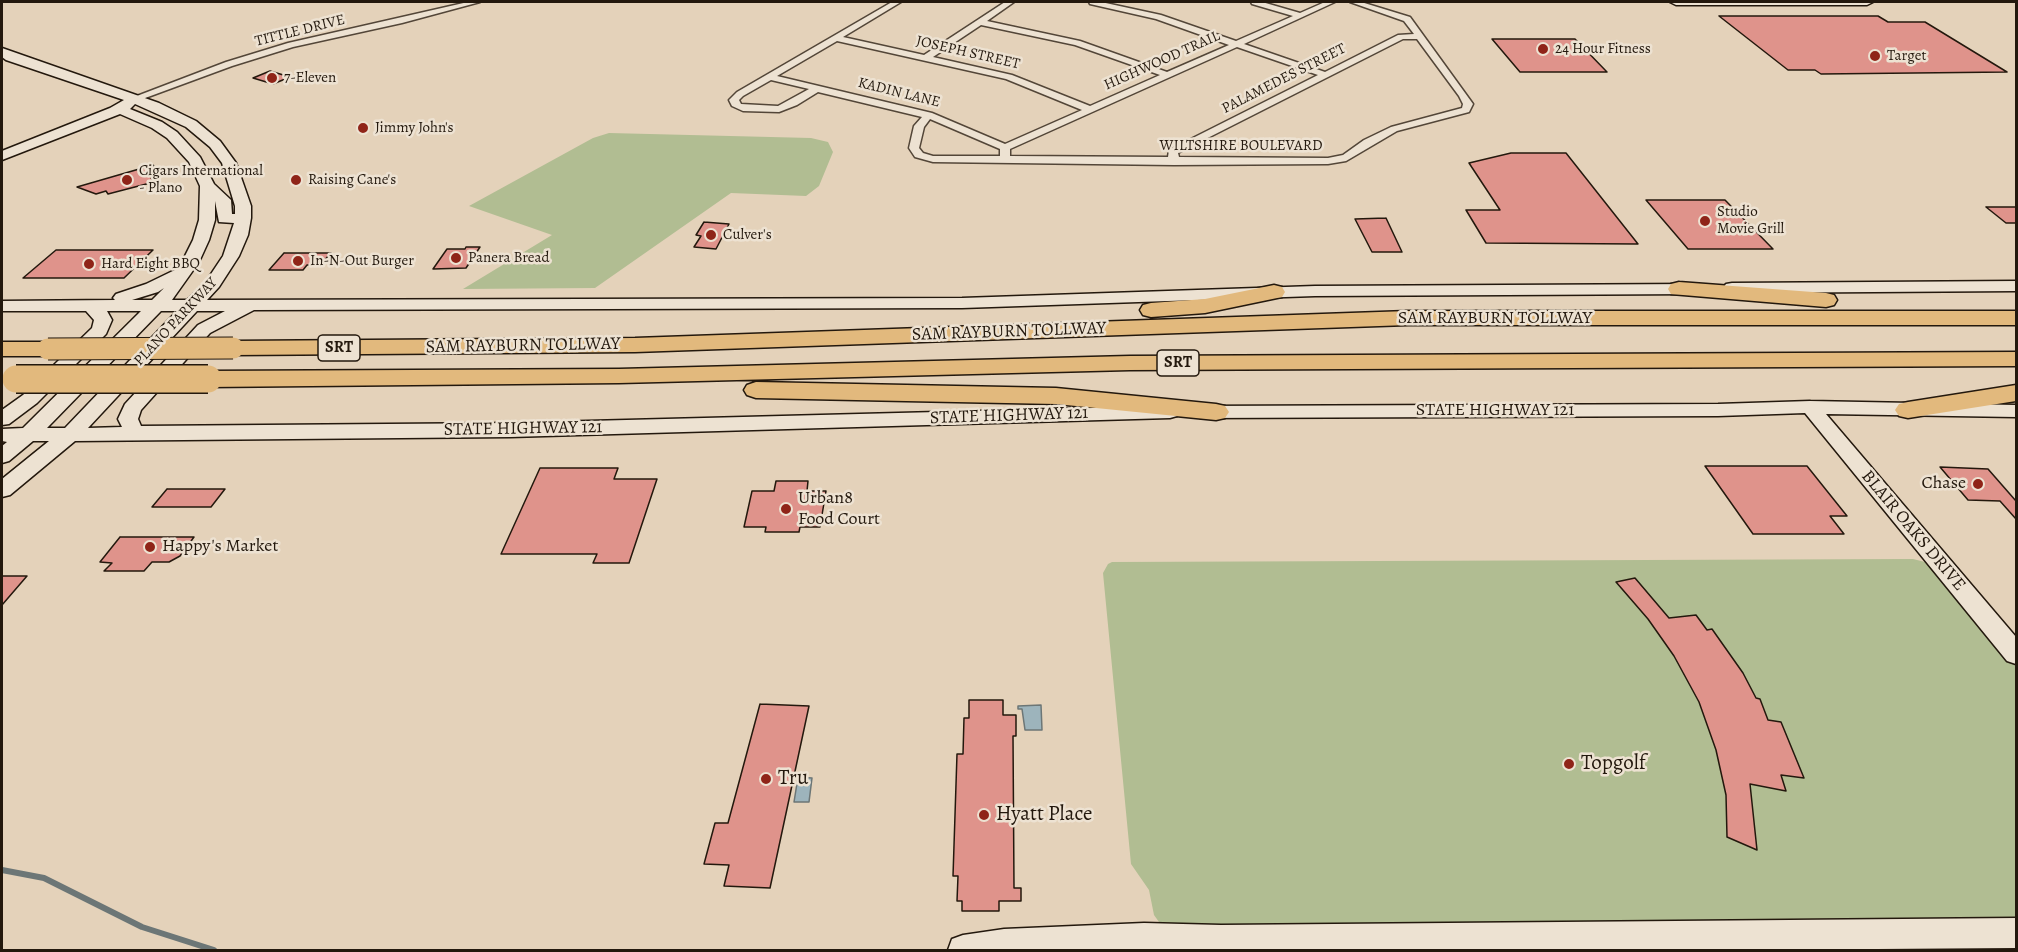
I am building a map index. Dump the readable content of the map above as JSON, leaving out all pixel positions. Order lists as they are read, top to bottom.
{
  "streets": {
    "highway": ["SAM RAYBURN TOLLWAY", "SRT"],
    "main road": ["PLANO PARKWAY", "STATE HIGHWAY 121", "BLAIR OAKS DRIVE"],
    "street": [
      "TITTLE DRIVE",
      "JOSEPH STREET",
      "HIGHWOOD TRAIL",
      "PALAMEDES STREET",
      "KADIN LANE",
      "WILTSHIRE BOULEVARD"
    ]
  },
  "crossings": [
    ["TITTLE DRIVE", "PLANO PARKWAY"],
    ["JOSEPH STREET", "HIGHWOOD TRAIL"],
    ["HIGHWOOD TRAIL", "KADIN LANE"],
    ["PALAMEDES STREET", "WILTSHIRE BOULEVARD"],
    ["KADIN LANE", "WILTSHIRE BOULEVARD"],
    ["PLANO PARKWAY", "STATE HIGHWAY 121"],
    ["STATE HIGHWAY 121", "BLAIR OAKS DRIVE"]
  ],
  "places": [
    "24 Hour Fitness",
    "Target",
    "7-Eleven",
    "Jimmy John's",
    "Cigars International - Plano",
    "Raising Cane's",
    "Studio Movie Grill",
    "Culver's",
    "Panera Bread",
    "In-N-Out Burger",
    "Hard Eight BBQ",
    "Chase",
    "Urban8 Food Court",
    "Happy's Market",
    "Topgolf",
    "Tru",
    "Hyatt Place"
  ]
}
